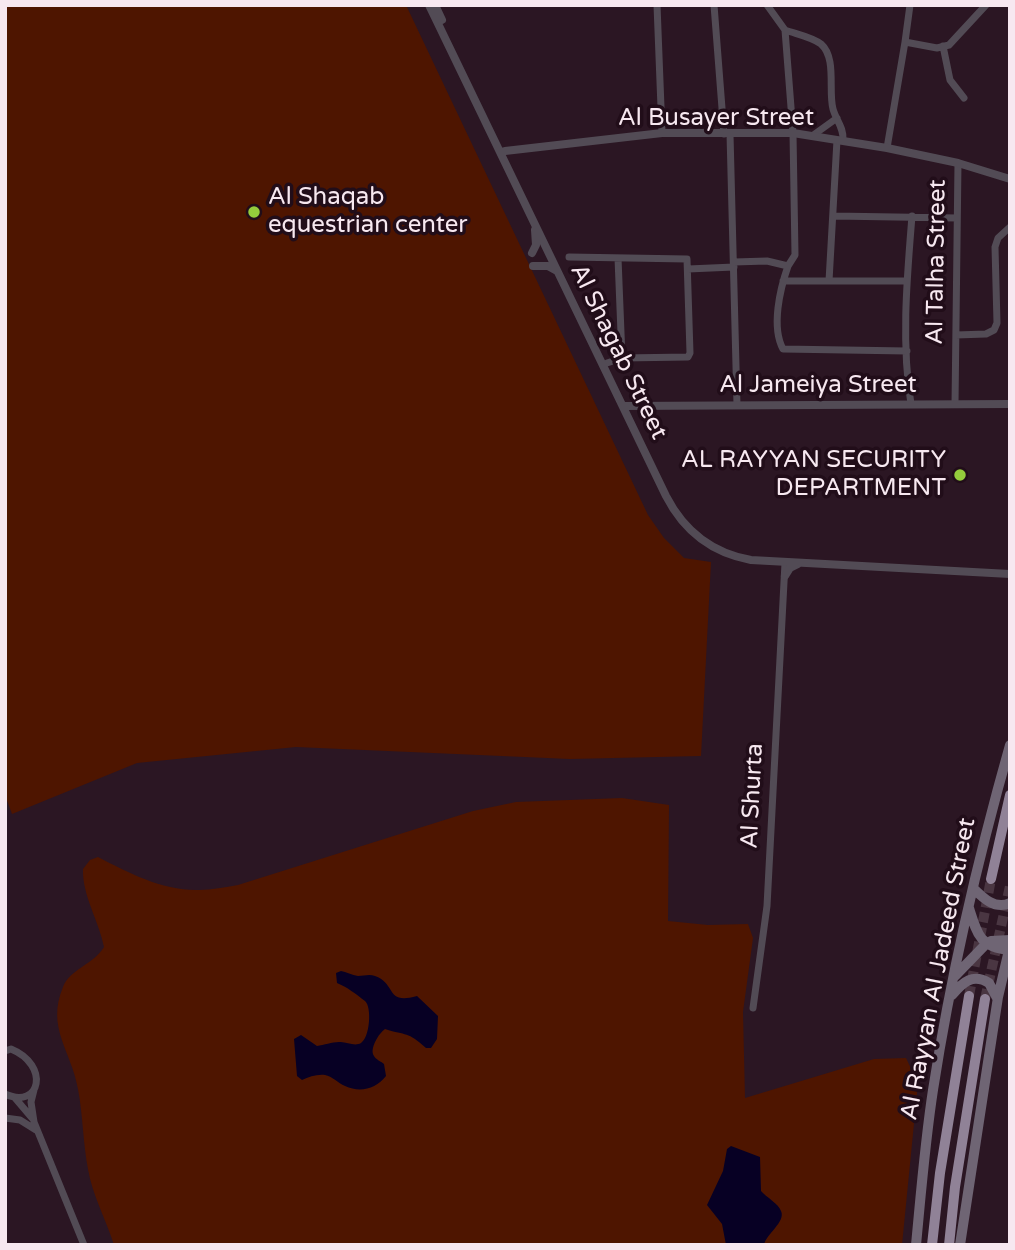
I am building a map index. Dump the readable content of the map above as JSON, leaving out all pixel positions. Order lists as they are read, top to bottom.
{
  "streets": {
    "highway": ["Al Rayyan Al Jadeed Street"],
    "street": [
      "Al Busayer Street",
      "Al Talha Street",
      "Al Shagab Street",
      "Al Jameiya Street",
      "Al Shurta"
    ]
  },
  "crossings": [
    ["Al Busayer Street", "Al Talha Street"],
    ["Al Busayer Street", "Al Shagab Street"],
    ["Al Talha Street", "Al Jameiya Street"],
    ["Al Shagab Street", "Al Jameiya Street"],
    ["Al Shagab Street", "Al Shurta"]
  ],
  "places": ["Al Shaqab equestrian center", "AL RAYYAN SECURITY DEPARTMENT"]
}
